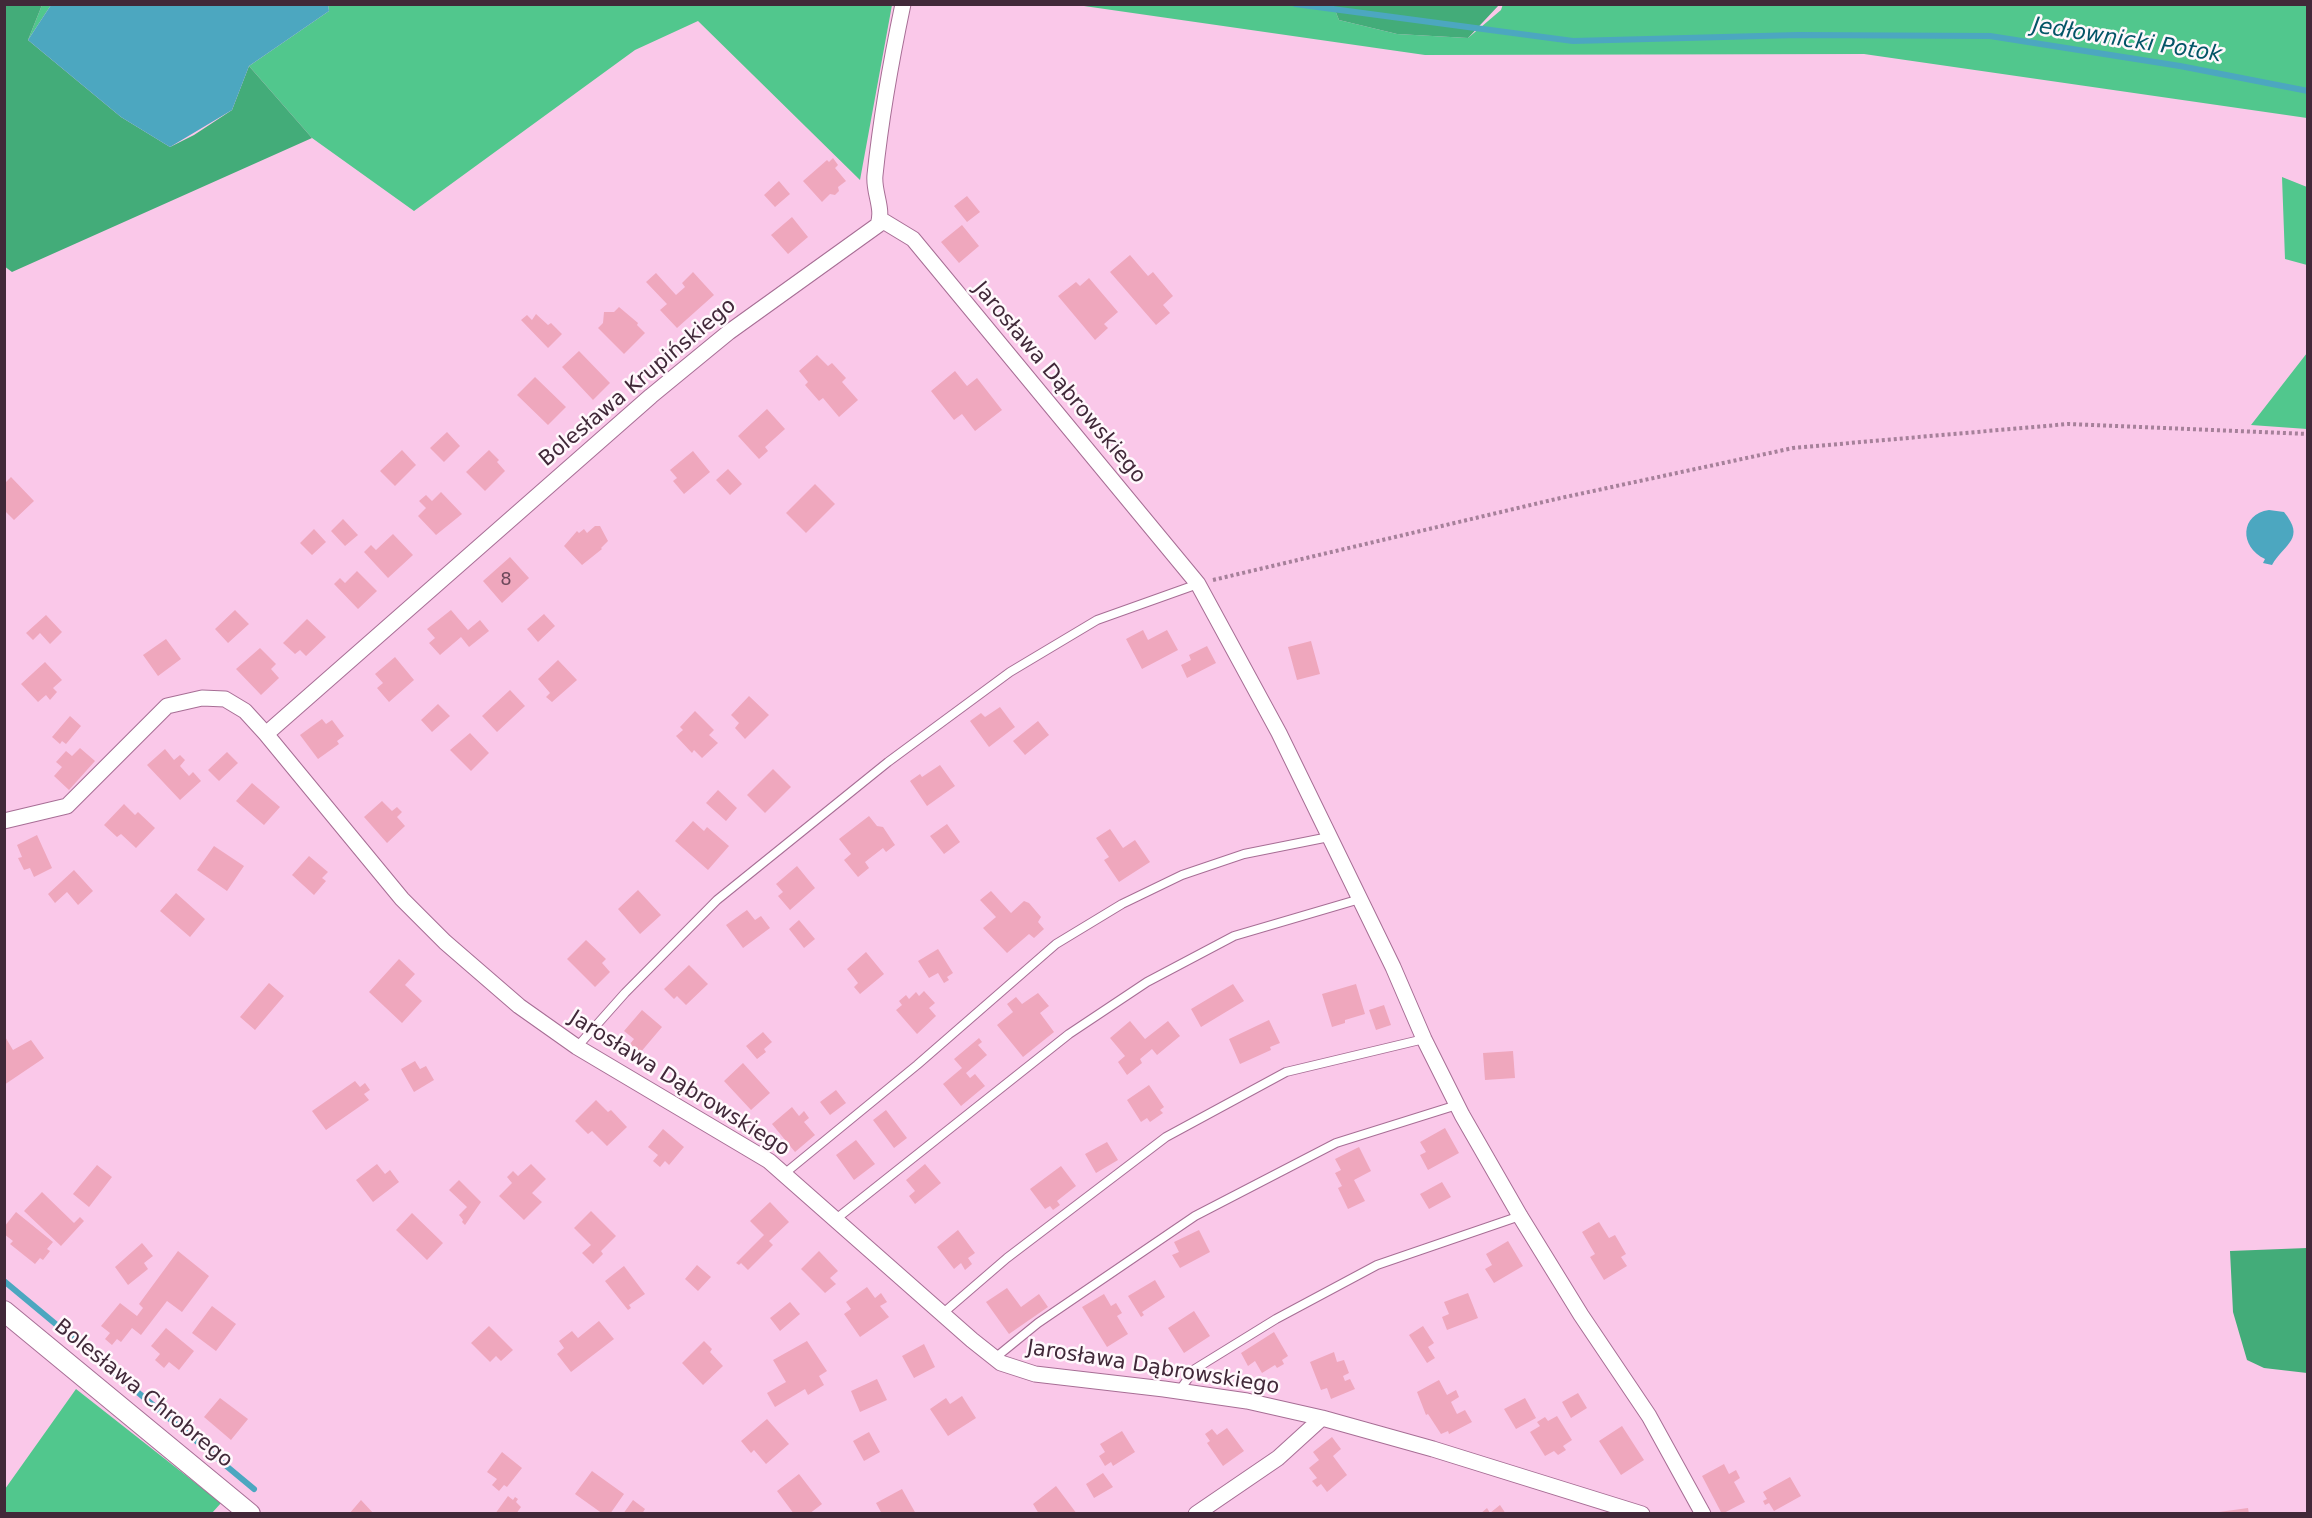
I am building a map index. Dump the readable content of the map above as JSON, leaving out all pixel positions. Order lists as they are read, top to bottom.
{
  "streets": {
    "street": ["Bolesława Krupińskiego", "Jarosława Dąbrowskiego", "Bolesława Chrobrego"]
  },
  "crossings": [
    ["Bolesława Krupińskiego", "Jarosława Dąbrowskiego"]
  ],
  "water": ["Jedłownicki Potok"],
  "house_numbers": ["8"]
}
